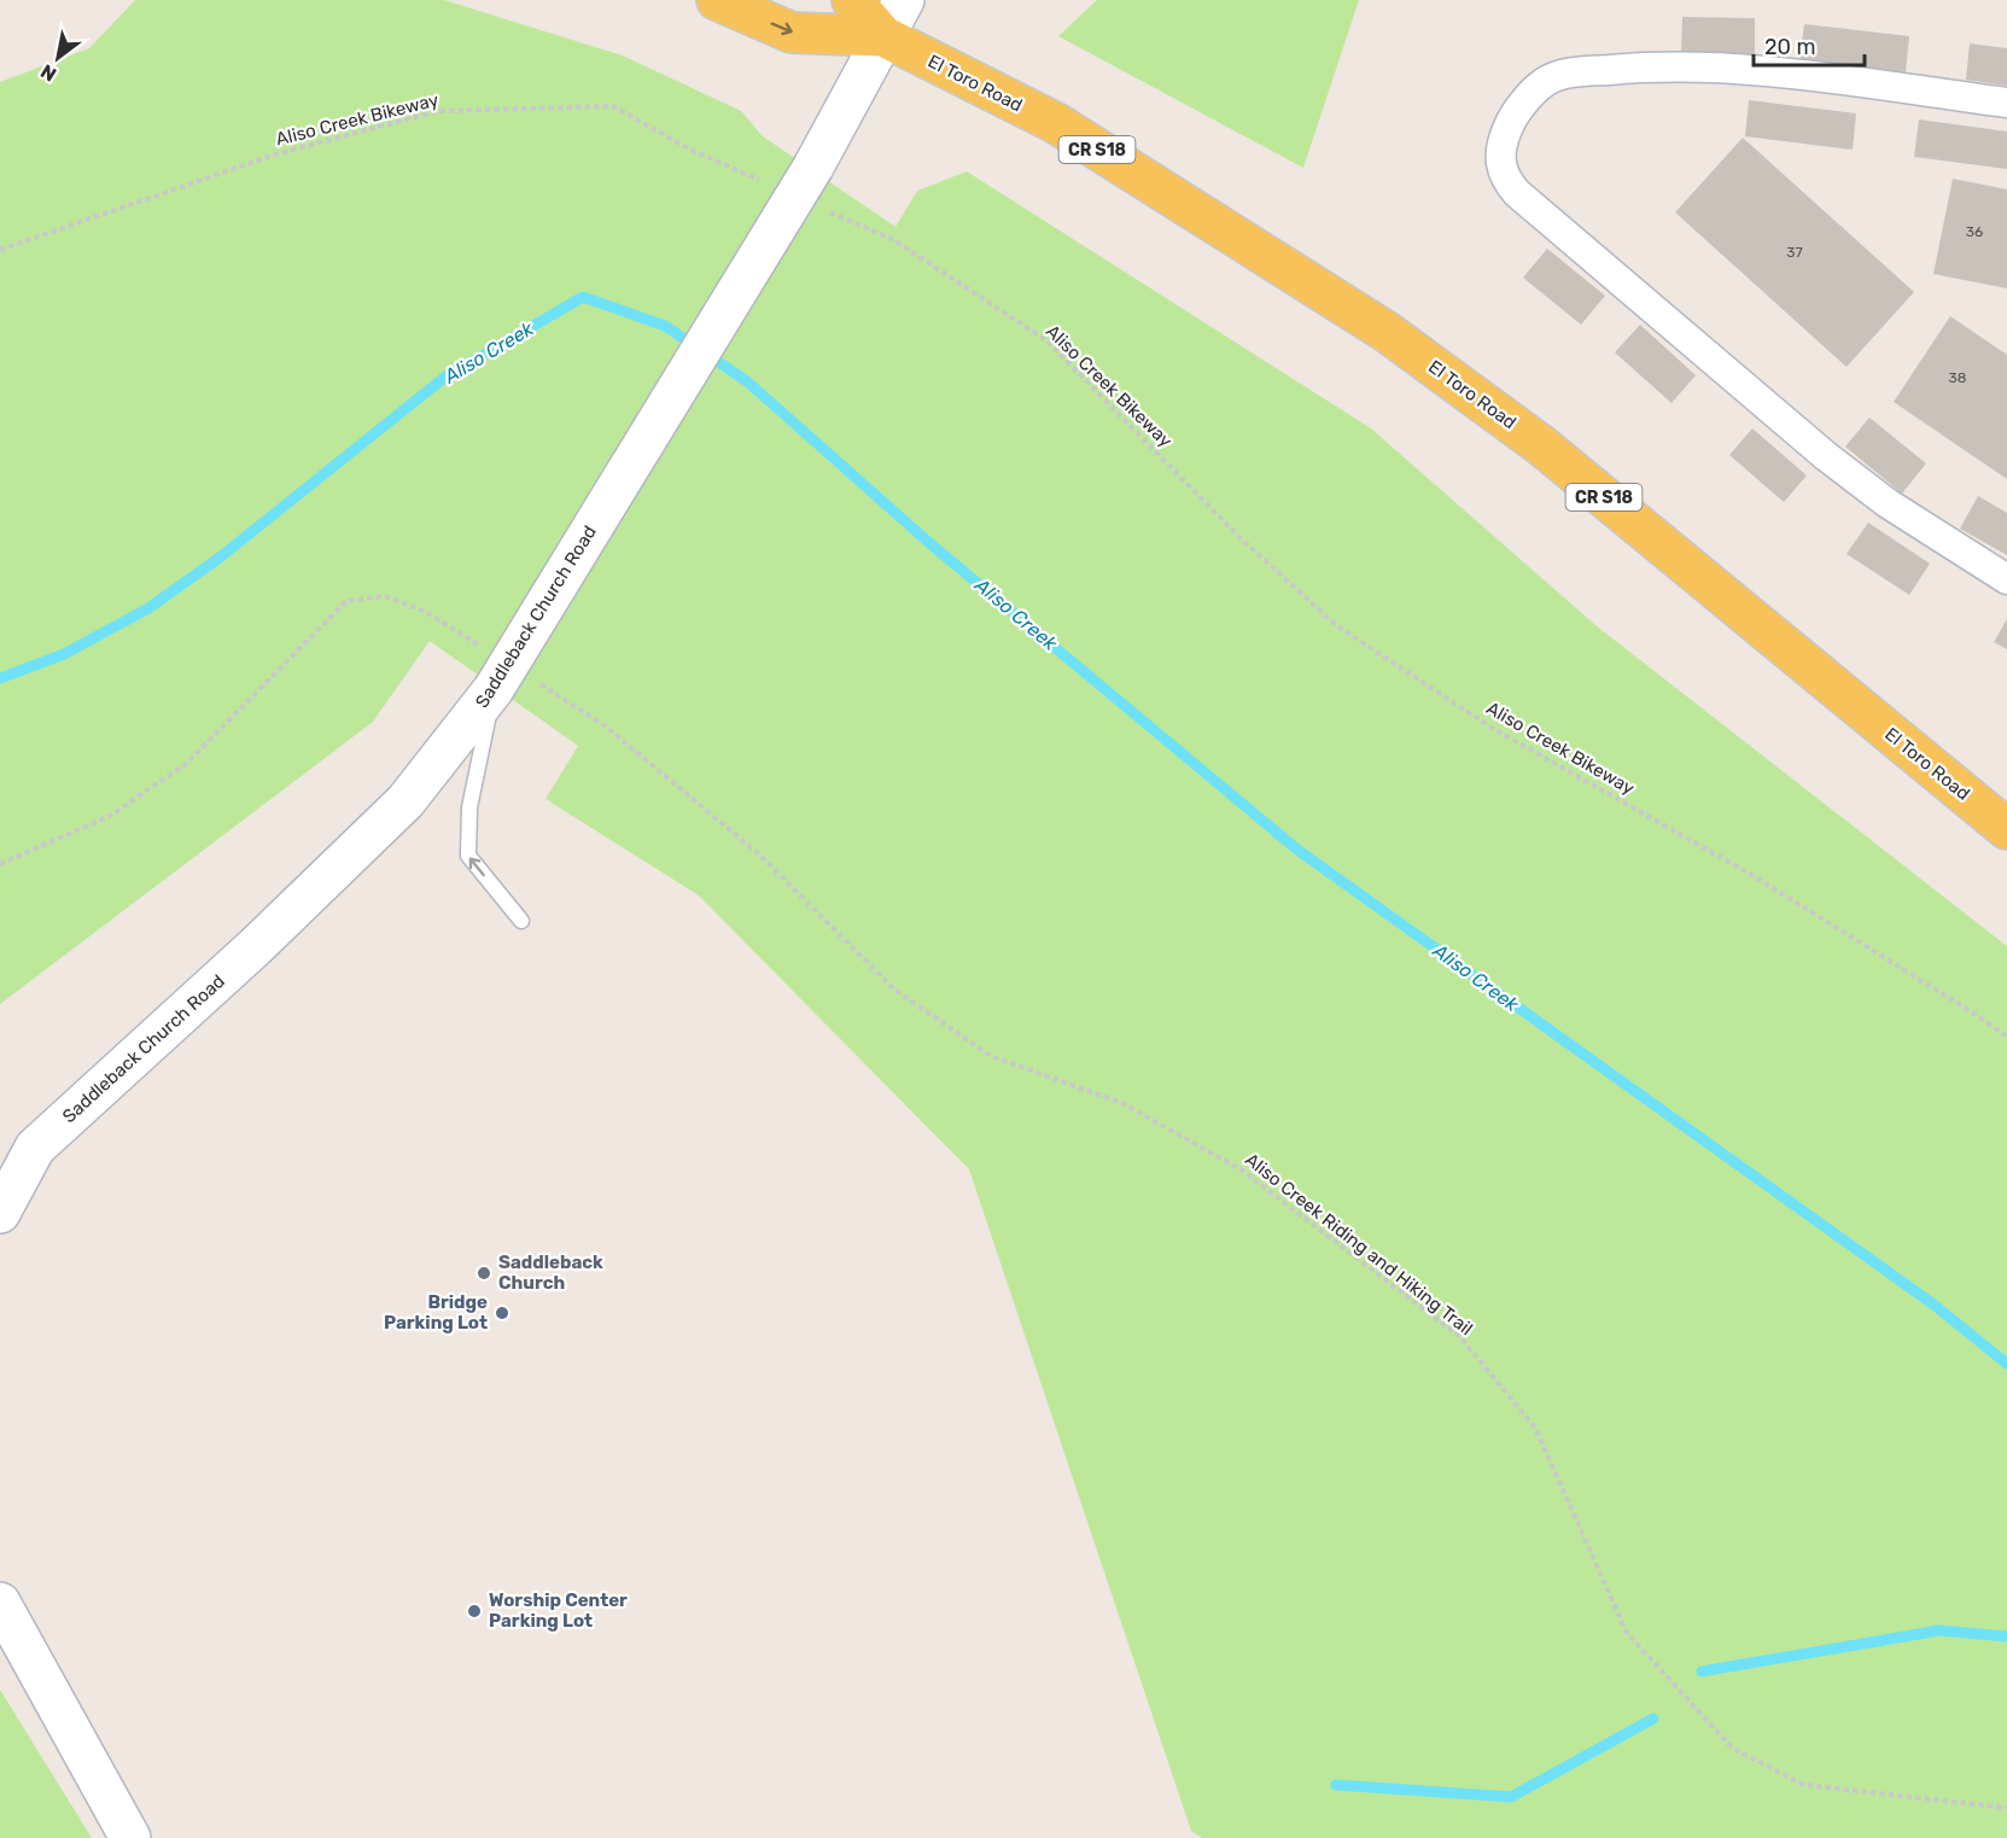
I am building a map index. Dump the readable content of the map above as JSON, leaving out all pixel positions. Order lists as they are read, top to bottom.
{
  "streets": {
    "main road": ["El Toro Road", "CR S18", "Saddleback Church Road"],
    "path": ["Aliso Creek Bikeway", "Aliso Creek Riding and Hiking Trail"]
  },
  "crossings": [
    ["El Toro Road", "Saddleback Church Road"]
  ],
  "water": ["Aliso Creek"],
  "places": ["Saddleback Church", "Bridge Parking Lot", "Worship Center Parking Lot"],
  "house_numbers": ["36", "37", "38"],
  "scale_bar": "20 m",
  "north": "bottom left"
}
